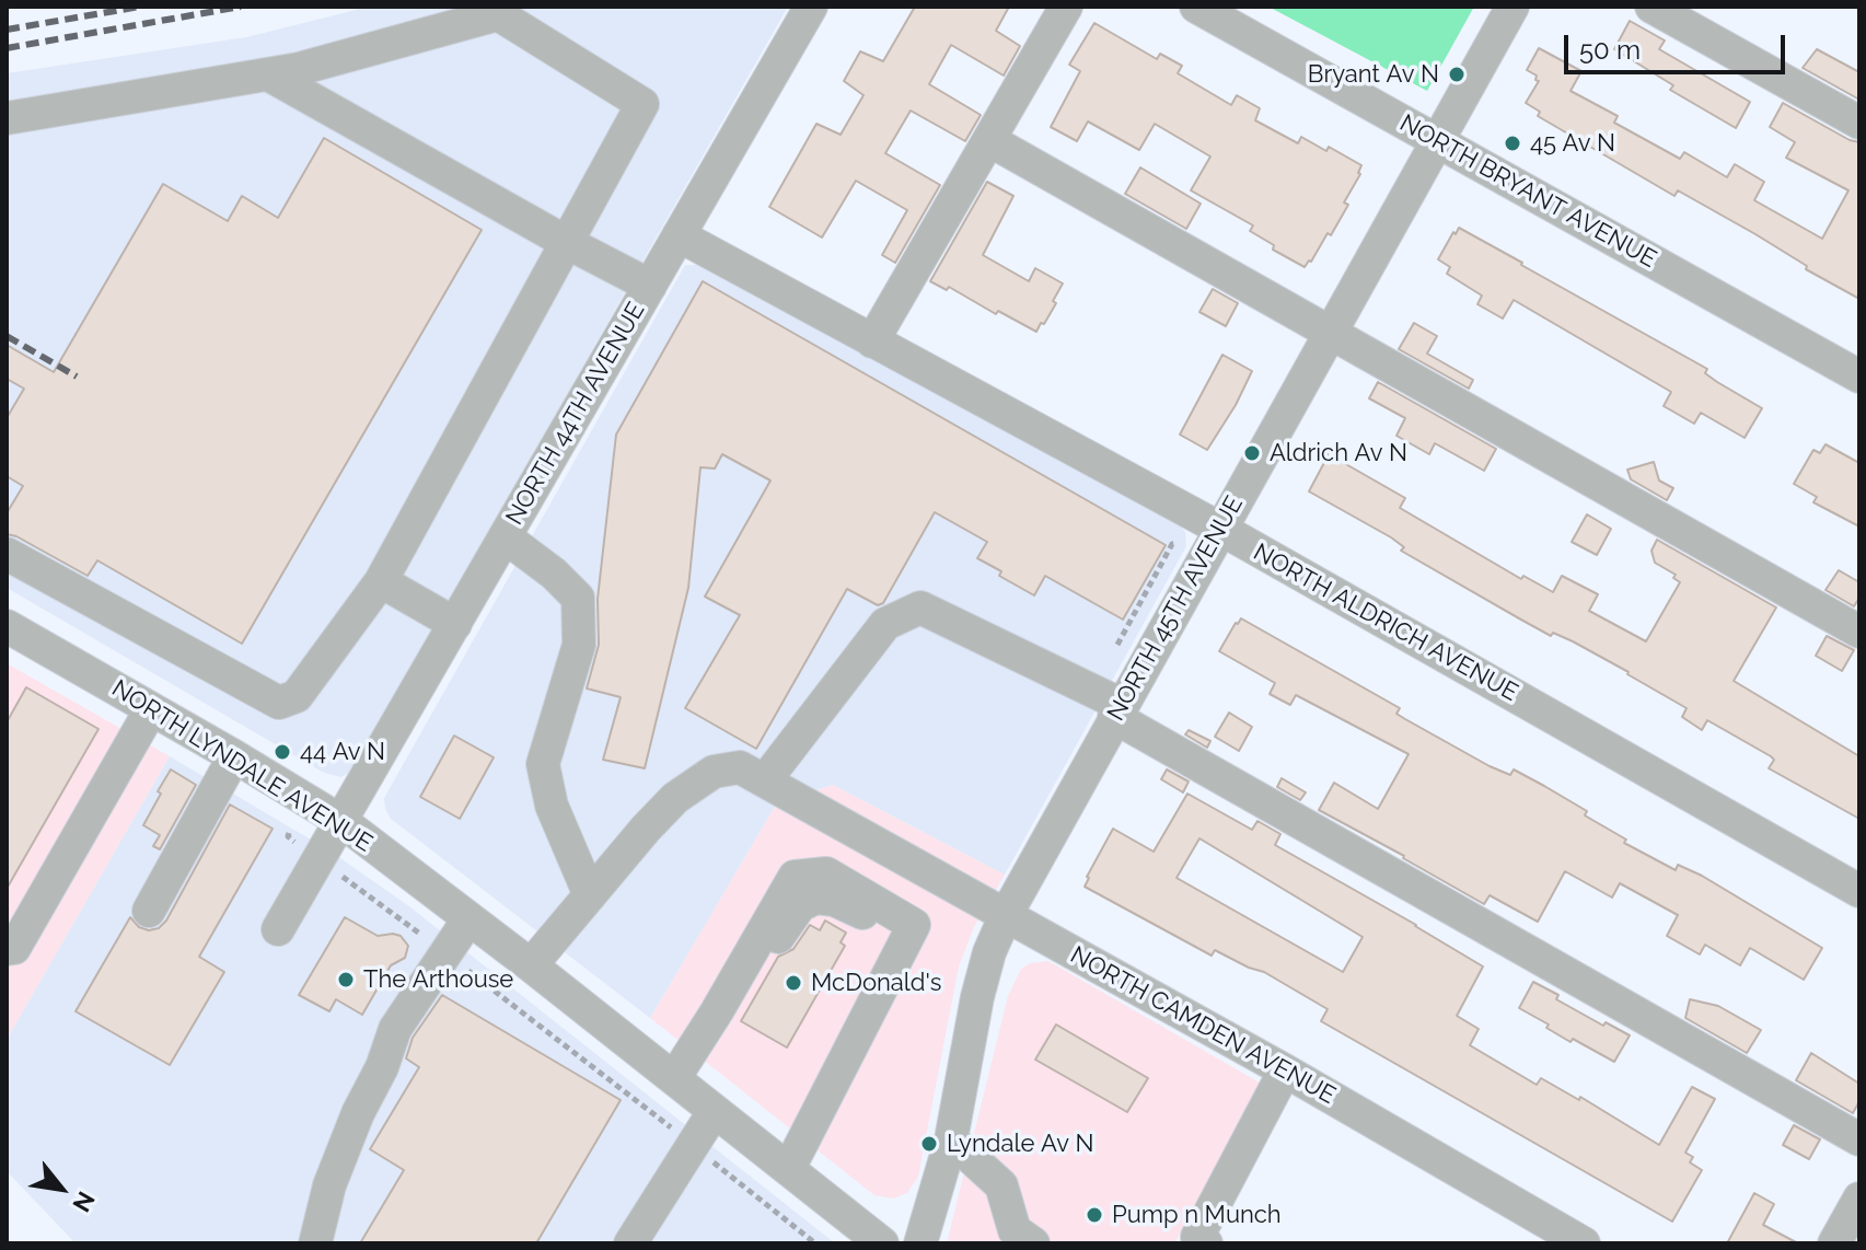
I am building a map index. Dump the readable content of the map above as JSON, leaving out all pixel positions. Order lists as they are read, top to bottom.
{
  "streets": {
    "street": [
      "NORTH BRYANT AVENUE",
      "NORTH 44TH AVENUE",
      "NORTH 45TH AVENUE",
      "NORTH ALDRICH AVENUE",
      "NORTH LYNDALE AVENUE",
      "NORTH CAMDEN AVENUE"
    ]
  },
  "crossings": [
    ["NORTH BRYANT AVENUE", "NORTH 45TH AVENUE"],
    ["NORTH 44TH AVENUE", "NORTH ALDRICH AVENUE"],
    ["NORTH 44TH AVENUE", "NORTH LYNDALE AVENUE"],
    ["NORTH 45TH AVENUE", "NORTH ALDRICH AVENUE"],
    ["NORTH 45TH AVENUE", "NORTH CAMDEN AVENUE"],
    ["NORTH LYNDALE AVENUE", "NORTH CAMDEN AVENUE"]
  ],
  "places": [
    "Bryant Av N",
    "45 Av N",
    "Aldrich Av N",
    "44 Av N",
    "The Arthouse",
    "McDonald's",
    "Lyndale Av N",
    "Pump n Munch"
  ],
  "scale_bar": "50 m",
  "north": "bottom right"
}
